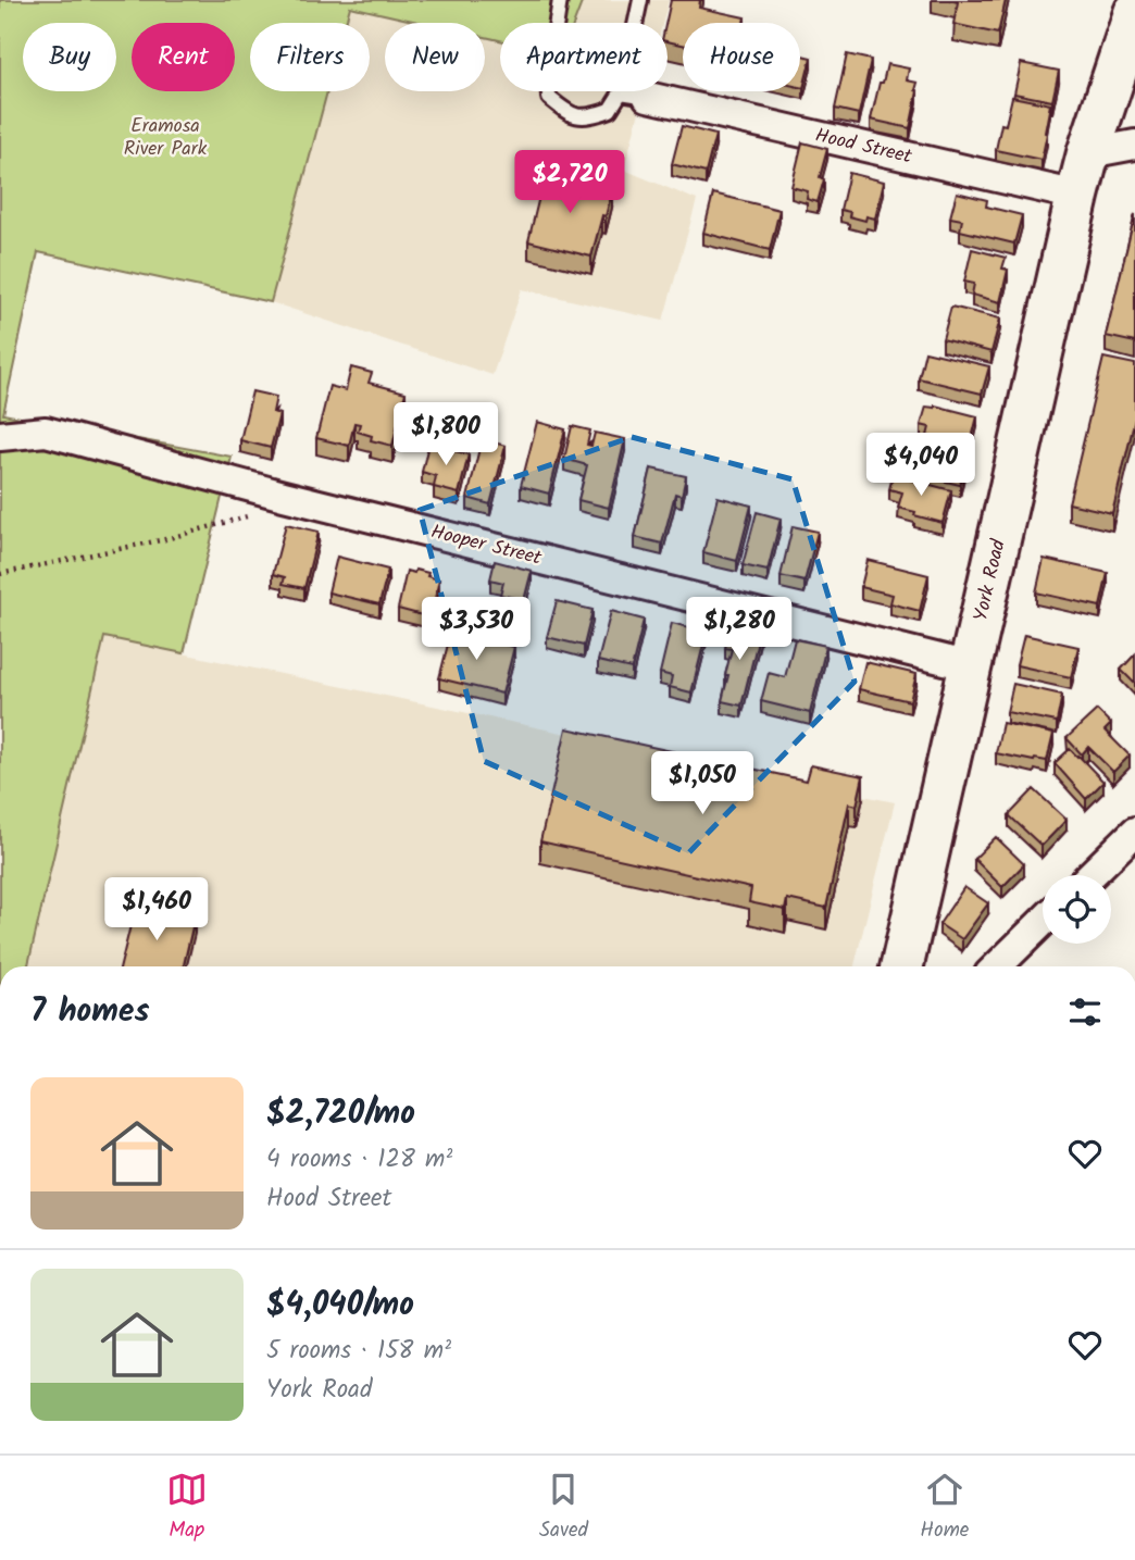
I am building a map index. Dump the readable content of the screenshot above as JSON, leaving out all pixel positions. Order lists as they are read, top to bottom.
{
  "streets": {
    "main road": ["York Road"],
    "street": ["Hood Street", "Hooper Street"]
  },
  "crossings": [
    ["Hood Street", "York Road"],
    ["Hooper Street", "York Road"]
  ],
  "parks": ["Eramosa River Park"],
  "page": {
    "chip": [
      "Buy",
      "Rent",
      "Filters",
      "New",
      "Apartment",
      "House"
    ],
    "price": [
      "$2,720",
      "$1,800",
      "$4,040",
      "$3,530",
      "$1,280",
      "$1,050",
      "$1,460"
    ],
    "heading": "7 homes",
    "list": [
      {
        "name": "$2,720/mo",
        "note": "4 rooms · 128 m² · Hood Street"
      },
      {
        "name": "$4,040/mo",
        "note": "5 rooms · 158 m² · York Road"
      }
    ],
    "tabs": ["Map", "Saved", "Home"]
  }
}
